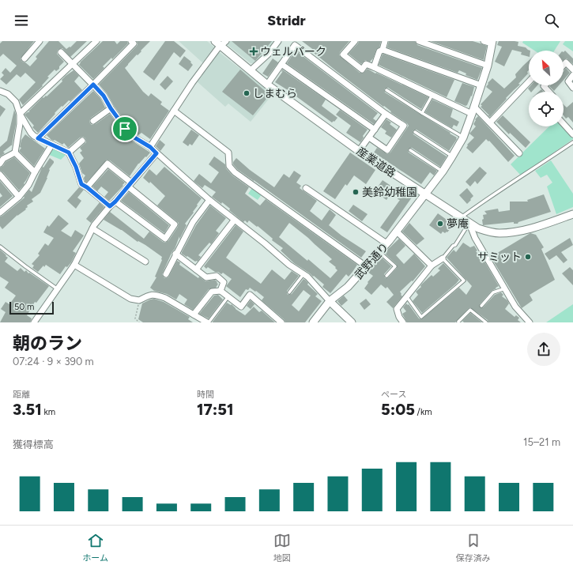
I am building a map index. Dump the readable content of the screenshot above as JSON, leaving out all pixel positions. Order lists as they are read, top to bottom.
{
  "streets": {
    "street": ["産業道路", "武野通り"]
  },
  "crossings": [
    ["産業道路", "武野通り"]
  ],
  "places": {
    "health": ["ウェルパーク"],
    "other": [
      "しまむら",
      "美鈴幼稚園",
      "夢庵",
      "サミット"
    ]
  },
  "scale_bar": "50 m",
  "north": "top left",
  "page": {
    "header": "Stridr",
    "scale": "50 m",
    "heading": ["朝のラン", "07:24 · 9 × 390 m"],
    "stats": [
      ["距離", "3.51 km"],
      ["時間", "17:51"],
      ["ペース", "5:05 /km"]
    ],
    "chart": ["獲得標高", "15–21 m"],
    "tabs": ["ホーム", "地図", "保存済み"]
  }
}
